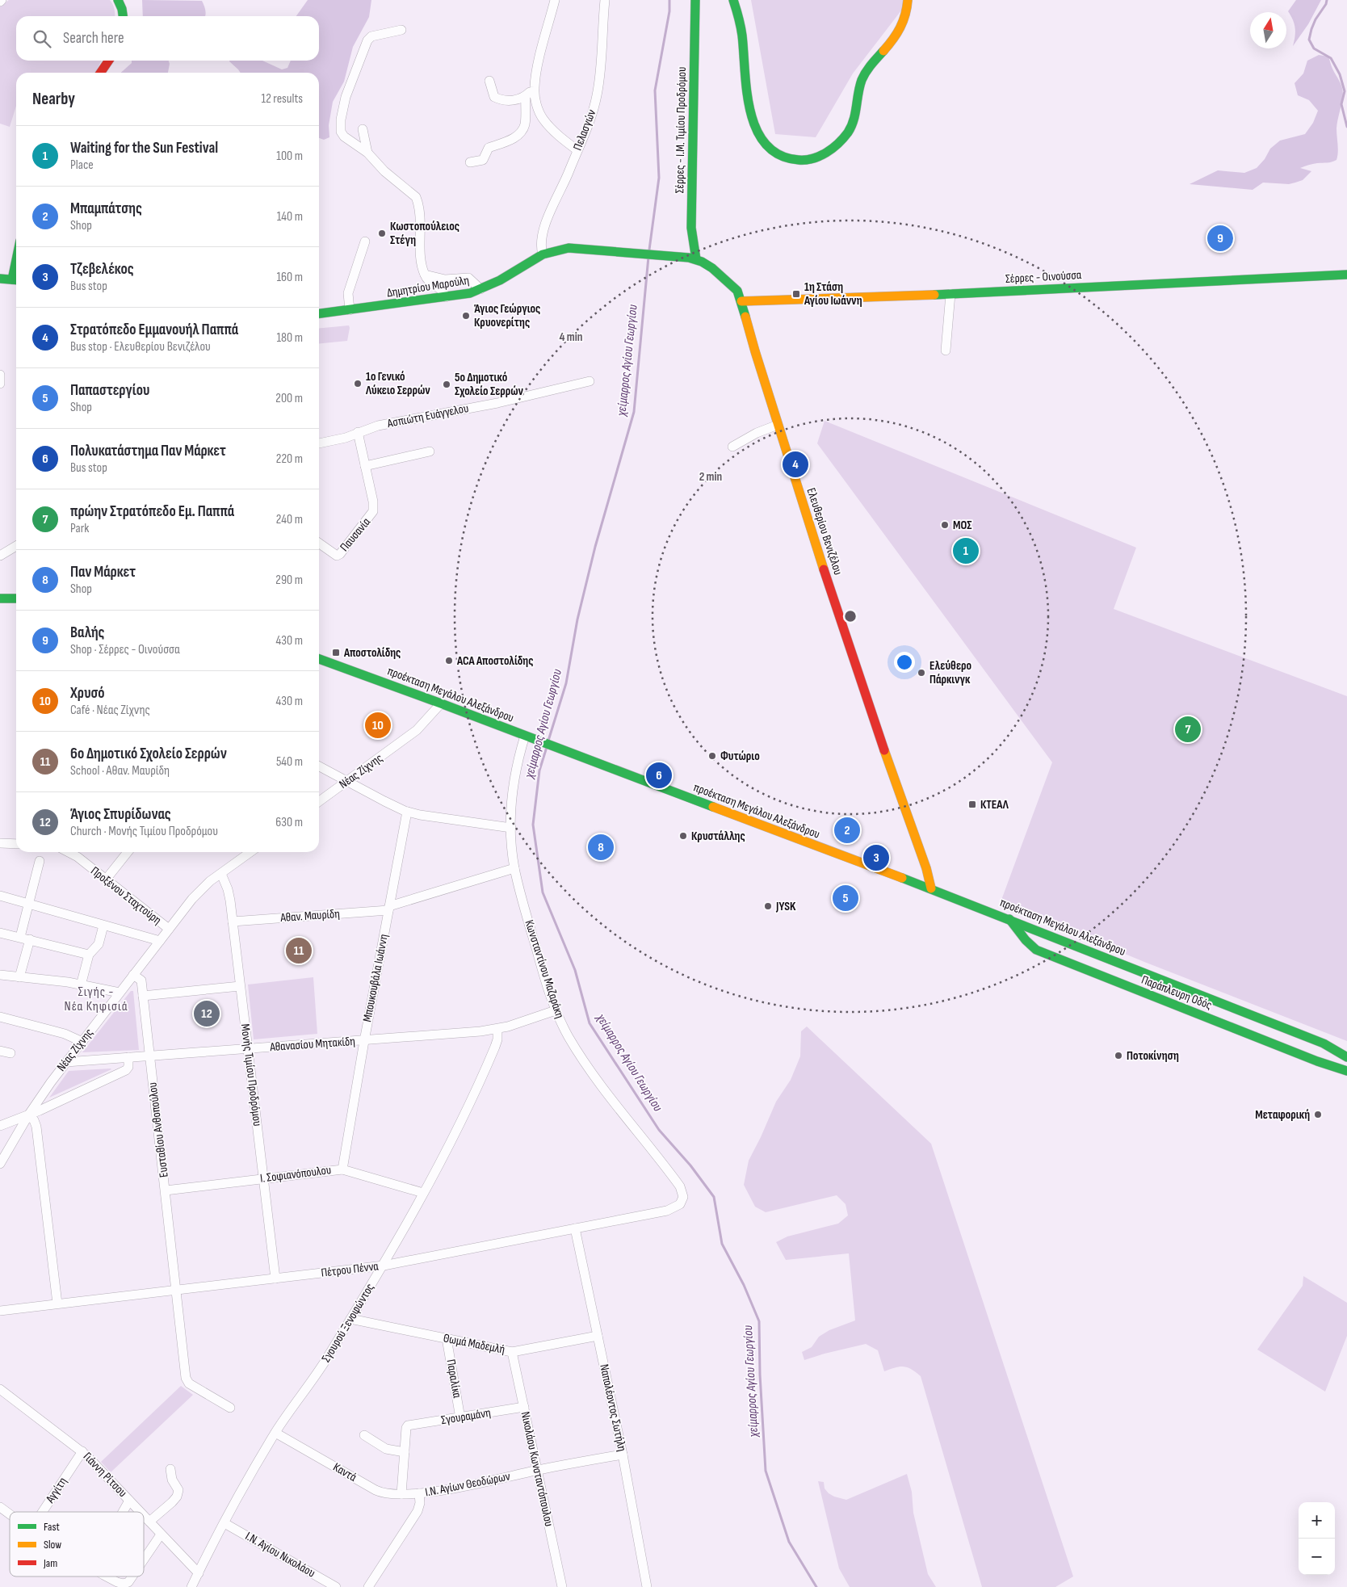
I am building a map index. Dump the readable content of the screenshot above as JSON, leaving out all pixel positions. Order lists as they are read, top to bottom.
{
  "streets": {
    "main road": [
      "Σέρρες - Ι.Μ. Τιμίου Προδρόμου",
      "Σέρρες - Οινούσσα",
      "Δημητρίου Μαρούλη",
      "Ελευθερίου Βενιζέλου",
      "προέκταση Μεγάλου Αλεξάνδρου",
      "Παράπλευρη Οδός"
    ],
    "street": [
      "Πελασγών",
      "Ασπιώτη Ευάγγελου",
      "Παυσανία",
      "Νέας Ζίχνης",
      "Προξένου Σταχτούρη",
      "Αθαν. Μαυρίδη",
      "Κωνσταντίνου Μαζαράκη",
      "Μπουκουβάλα Ιωάννη",
      "Αθανασίου Μητακίδη",
      "Μονής Τιμίου Προδρόμου",
      "Ευσταθίου Ανθοπούλου",
      "Ι. Σοφιανόπουλου",
      "Πέτρου Πέννα",
      "Σγουρού Ξενοφώντος",
      "Θωμά Μαδεμλή",
      "Παραλίκα",
      "Ναπολέοντος Σωτήλη",
      "Σγουραμάνη",
      "Νικολάου Κωνσταντόπουλου",
      "Καντά",
      "Γιάννη Ρίτσου",
      "Ι.Ν. Αγίων Θεοδώρων",
      "Αγγίτη",
      "Ι.Ν. Αγίου Νικολάου"
    ]
  },
  "crossings": [
    ["Πελασγών", "Δημητρίου Μαρούλη"],
    ["Σέρρες - Ι.Μ. Τιμίου Προδρόμου", "Ελευθερίου Βενιζέλου"],
    ["Σέρρες - Οινούσσα", "Ελευθερίου Βενιζέλου"],
    ["Δημητρίου Μαρούλη", "Ελευθερίου Βενιζέλου"],
    ["Ελευθερίου Βενιζέλου", "προέκταση Μεγάλου Αλεξάνδρου"],
    ["προέκταση Μεγάλου Αλεξάνδρου", "Νέας Ζίχνης"],
    ["προέκταση Μεγάλου Αλεξάνδρου", "Κωνσταντίνου Μαζαράκη"],
    ["προέκταση Μεγάλου Αλεξάνδρου", "Παράπλευρη Οδός"],
    ["Νέας Ζίχνης", "Προξένου Σταχτούρη"],
    ["Νέας Ζίχνης", "Αθανασίου Μητακίδη"],
    ["Νέας Ζίχνης", "Μονής Τιμίου Προδρόμου"],
    ["Νέας Ζίχνης", "Ευσταθίου Ανθοπούλου"],
    ["Αθαν. Μαυρίδη", "Κωνσταντίνου Μαζαράκη"],
    ["Αθαν. Μαυρίδη", "Μπουκουβάλα Ιωάννη"],
    ["Αθαν. Μαυρίδη", "Μονής Τιμίου Προδρόμου"],
    ["Κωνσταντίνου Μαζαράκη", "Αθανασίου Μητακίδη"],
    ["Κωνσταντίνου Μαζαράκη", "Πέτρου Πέννα"],
    ["Μπουκουβάλα Ιωάννη", "Αθανασίου Μητακίδη"],
    ["Μπουκουβάλα Ιωάννη", "Ι. Σοφιανόπουλου"],
    ["Αθανασίου Μητακίδη", "Μονής Τιμίου Προδρόμου"],
    ["Αθανασίου Μητακίδη", "Ευσταθίου Ανθοπούλου"],
    ["Αθανασίου Μητακίδη", "Σγουρού Ξενοφώντος"],
    ["Μονής Τιμίου Προδρόμου", "Ι. Σοφιανόπουλου"],
    ["Μονής Τιμίου Προδρόμου", "Πέτρου Πέννα"],
    ["Ευσταθίου Ανθοπούλου", "Ι. Σοφιανόπουλου"],
    ["Ευσταθίου Ανθοπούλου", "Πέτρου Πέννα"],
    ["Ι. Σοφιανόπουλου", "Σγουρού Ξενοφώντος"],
    ["Πέτρου Πέννα", "Σγουρού Ξενοφώντος"],
    ["Πέτρου Πέννα", "Ναπολέοντος Σωτήλη"],
    ["Σγουρού Ξενοφώντος", "Θωμά Μαδεμλή"],
    ["Σγουρού Ξενοφώντος", "Καντά"],
    ["Σγουρού Ξενοφώντος", "Γιάννη Ρίτσου"],
    ["Σγουρού Ξενοφώντος", "Ι.Ν. Αγίου Νικολάου"],
    ["Θωμά Μαδεμλή", "Παραλίκα"],
    ["Θωμά Μαδεμλή", "Ναπολέοντος Σωτήλη"],
    ["Θωμά Μαδεμλή", "Νικολάου Κωνσταντόπουλου"],
    ["Παραλίκα", "Σγουραμάνη"],
    ["Ναπολέοντος Σωτήλη", "Ι.Ν. Αγίων Θεοδώρων"],
    ["Σγουραμάνη", "Νικολάου Κωνσταντόπουλου"],
    ["Νικολάου Κωνσταντόπουλου", "Ι.Ν. Αγίων Θεοδώρων"],
    ["Καντά", "Ι.Ν. Αγίων Θεοδώρων"],
    ["Γιάννη Ρίτσου", "Αγγίτη"]
  ],
  "districts": ["Σιγής - Νέα Κηφισιά"],
  "water": ["χείμαρρος Αγίου Γεωργίου"],
  "places": {
    "other": [
      "Κωστοπούλειος Στέγη",
      "Άγιος Γεώργιος Κρυονερίτης",
      "1ο Γενικό Λύκειο Σερρών",
      "5ο Δημοτικό Σχολείο Σερρών",
      "ΜΟΣ",
      "ACA Αποστολίδης",
      "Ελεύθερο Πάρκινγκ",
      "Φυτώριο",
      "Κρυστάλλης",
      "JYSK",
      "Ποτοκίνηση",
      "Μεταφορική"
    ],
    "transit": ["1η Στάση Αγίου Ιωάννη", "Αποστολίδης", "ΚΤΕΑΛ"]
  },
  "legend": ["Fast", "Slow", "Jam"],
  "north": "top",
  "page": {
    "search": "Search here",
    "heading": ["Nearby", "12 results"],
    "list": [
      {
        "mark": "1",
        "name": "Waiting for the Sun Festival",
        "note": "Place",
        "value": "100 m"
      },
      {
        "mark": "2",
        "name": "Μπαμπάτσης",
        "note": "Shop",
        "value": "140 m"
      },
      {
        "mark": "3",
        "name": "Τζεβελέκος",
        "note": "Bus stop",
        "value": "160 m"
      },
      {
        "mark": "4",
        "name": "Στρατόπεδο Εμμανουήλ Παππά",
        "note": "Bus stop · Ελευθερίου Βενιζέλου",
        "value": "180 m"
      },
      {
        "mark": "5",
        "name": "Παπαστεργίου",
        "note": "Shop",
        "value": "200 m"
      },
      {
        "mark": "6",
        "name": "Πολυκατάστημα Παν Μάρκετ",
        "note": "Bus stop",
        "value": "220 m"
      },
      {
        "mark": "7",
        "name": "πρώην Στρατόπεδο Εμ. Παππά",
        "note": "Park",
        "value": "240 m"
      },
      {
        "mark": "8",
        "name": "Παν Μάρκετ",
        "note": "Shop",
        "value": "290 m"
      },
      {
        "mark": "9",
        "name": "Βαλής",
        "note": "Shop · Σέρρες - Οινούσσα",
        "value": "430 m"
      },
      {
        "mark": "10",
        "name": "Χρυσό",
        "note": "Café · Νέας Ζίχνης",
        "value": "430 m"
      },
      {
        "mark": "11",
        "name": "6ο Δημοτικό Σχολείο Σερρών",
        "note": "School · Αθαν. Μαυρίδη",
        "value": "540 m"
      },
      {
        "mark": "12",
        "name": "Άγιος Σπυρίδωνας",
        "note": "Church · Μονής Τιμίου Προδρόμου",
        "value": "630 m"
      }
    ],
    "pins": [
      "9",
      "4",
      "1",
      "10",
      "7",
      "6",
      "2",
      "8",
      "3",
      "5",
      "11",
      "12"
    ],
    "map_buttons": ["+", "−"]
  },
  "rings": ["4 min", "2 min"]
}
